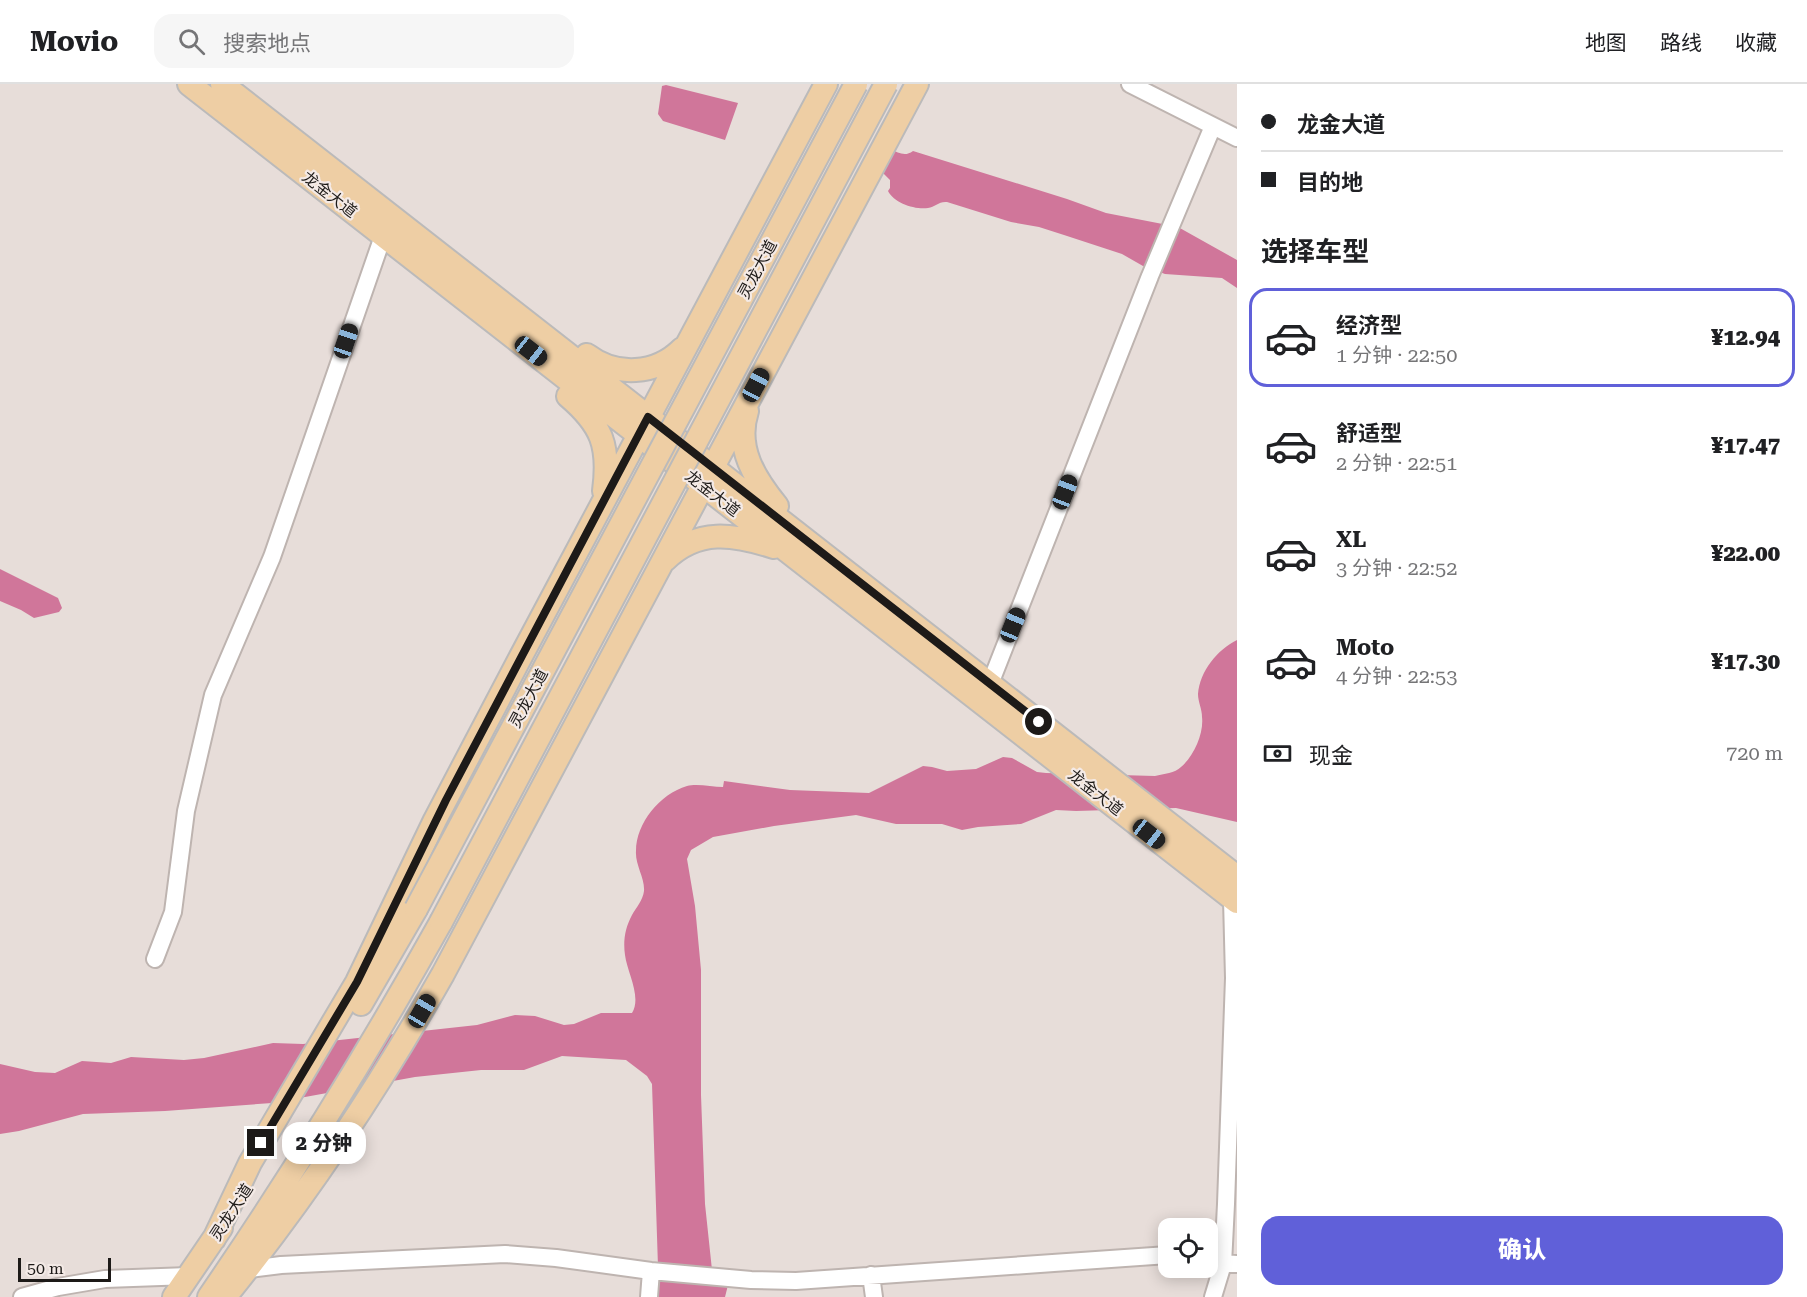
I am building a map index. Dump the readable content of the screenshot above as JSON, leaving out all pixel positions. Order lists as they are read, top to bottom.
{
  "streets": {
    "main road": ["龙金大道", "灵龙大道"]
  },
  "scale_bar": "50 m",
  "page": {
    "header": "Movio",
    "search": "搜索地点",
    "nav": ["地图", "路线", "收藏"],
    "banner": ["龙金大道", "目的地"],
    "heading": "选择车型",
    "list": [
      {
        "name": "经济型",
        "note": "1 分钟 · 22:50",
        "value": "¥12.94"
      },
      {
        "name": "舒适型",
        "note": "2 分钟 · 22:51",
        "value": "¥17.47"
      },
      {
        "name": "XL",
        "note": "3 分钟 · 22:52",
        "value": "¥22.00"
      },
      {
        "name": "Moto",
        "note": "4 分钟 · 22:53",
        "value": "¥17.30"
      }
    ],
    "pay": ["现金", "720 m"],
    "bubble": "2 分钟",
    "buttons": "确认",
    "scale": "50 m"
  }
}
